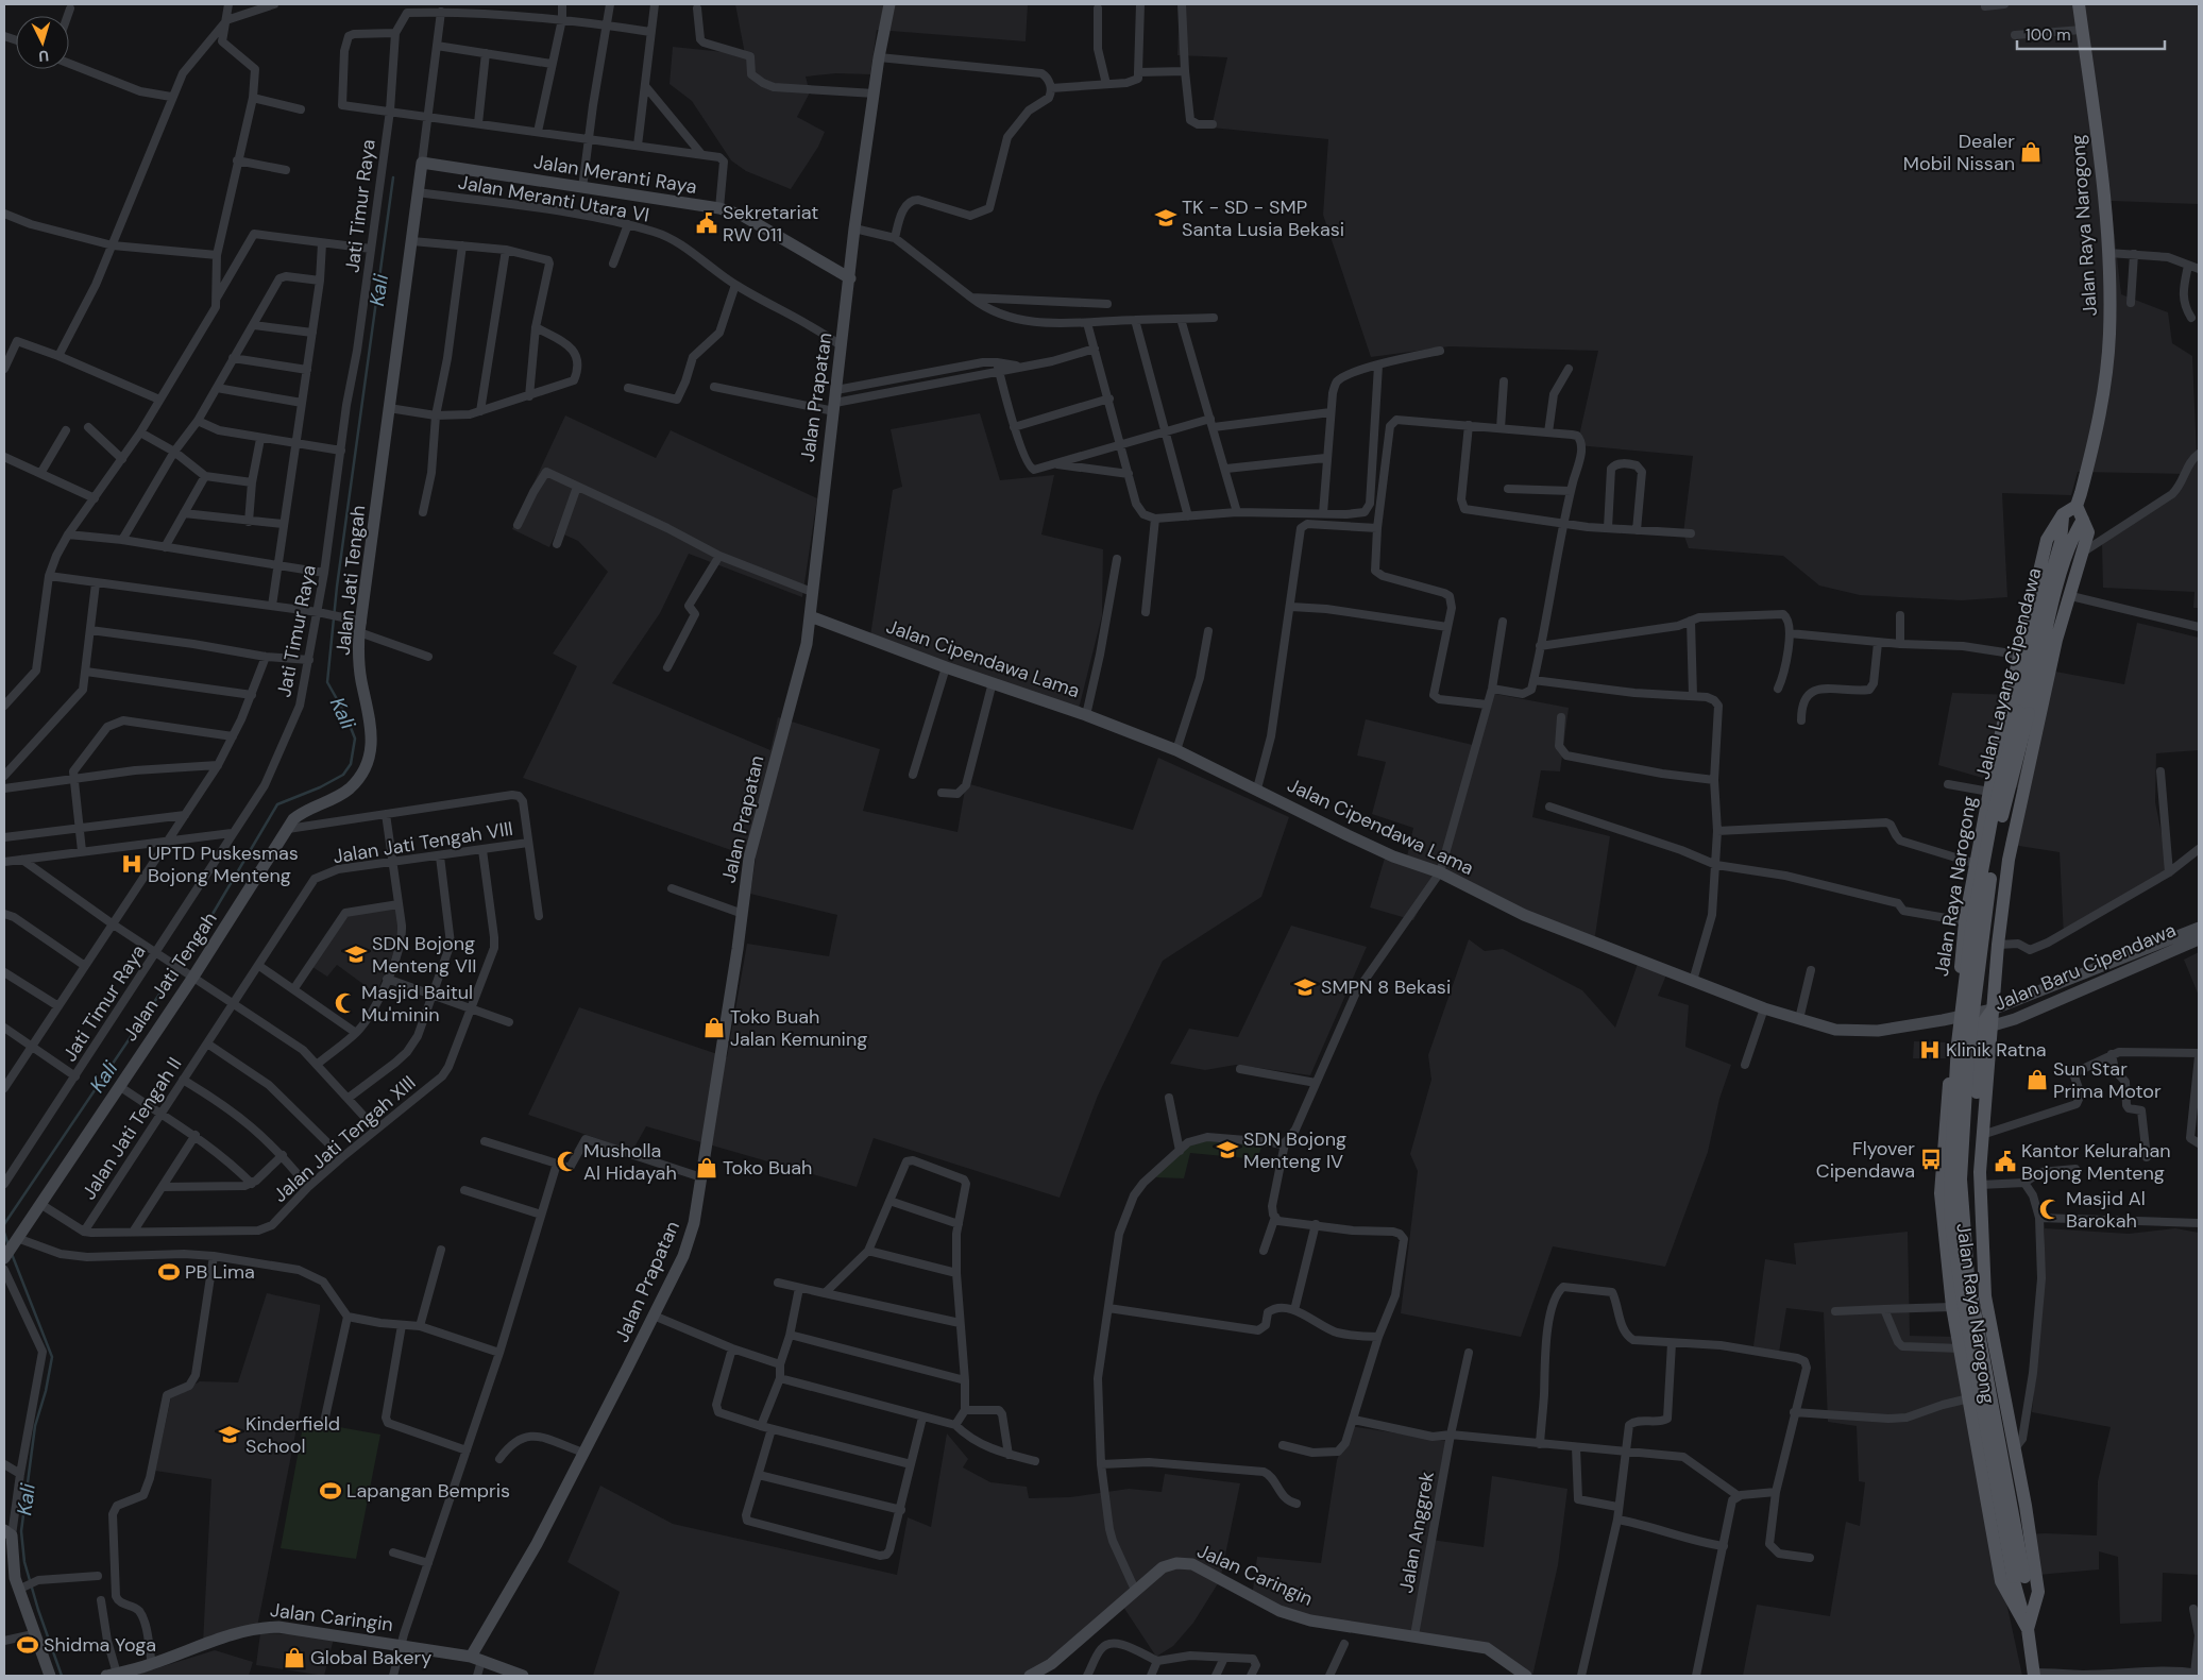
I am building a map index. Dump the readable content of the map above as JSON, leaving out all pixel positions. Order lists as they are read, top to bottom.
{
  "streets": {
    "main road": [
      "Jalan Meranti Raya",
      "Jalan Raya Narogong",
      "Jalan Prapatan",
      "Jalan Jati Tengah",
      "Jalan Cipendawa Lama",
      "Jalan Layang Cipendawa",
      "Jalan Baru Cipendawa",
      "Jalan Caringin"
    ],
    "street": [
      "Jalan Meranti Utara VI",
      "Jati Timur Raya",
      "Jalan Jati Tengah VIII",
      "Jalan Jati Tengah II",
      "Jalan Jati Tengah XIII",
      "Jalan Anggrek"
    ]
  },
  "crossings": [
    ["Jalan Meranti Raya", "Jalan Prapatan"],
    ["Jalan Meranti Raya", "Jalan Jati Tengah"],
    ["Jalan Meranti Utara VI", "Jalan Prapatan"],
    ["Jalan Meranti Utara VI", "Jalan Jati Tengah"],
    ["Jalan Raya Narogong", "Jalan Cipendawa Lama"],
    ["Jalan Raya Narogong", "Jalan Layang Cipendawa"],
    ["Jalan Raya Narogong", "Jalan Baru Cipendawa"],
    ["Jalan Prapatan", "Jalan Cipendawa Lama"],
    ["Jalan Prapatan", "Jalan Caringin"],
    ["Jalan Cipendawa Lama", "Jalan Baru Cipendawa"],
    ["Jalan Jati Tengah VIII", "Jalan Jati Tengah II"],
    ["Jalan Jati Tengah VIII", "Jalan Jati Tengah XIII"],
    ["Jalan Jati Tengah II", "Jalan Jati Tengah XIII"],
    ["Jalan Anggrek", "Jalan Caringin"]
  ],
  "water": ["Kali"],
  "places": {
    "shop": [
      "Dealer Mobil Nissan",
      "Toko Buah Jalan Kemuning",
      "Sun Star Prima Motor",
      "Toko Buah",
      "Global Bakery"
    ],
    "school or university": [
      "TK - SD - SMP Santa Lusia Bekasi",
      "SDN Bojong Menteng VII",
      "SMPN 8 Bekasi",
      "SDN Bojong Menteng IV",
      "Kinderfield School"
    ],
    "public building": ["Sekretariat RW 011", "Kantor Kelurahan Bojong Menteng"],
    "hospital": ["UPTD Puskesmas Bojong Menteng", "Klinik Ratna"],
    "mosque": ["Masjid Baitul Mu'minin", "Musholla Al Hidayah", "Masjid Al Barokah"],
    "bus stop": ["Flyover Cipendawa"],
    "sports": ["PB Lima", "Lapangan Bempris", "Shidma Yoga"]
  },
  "scale_bar": "100 m",
  "north": "bottom"
}
